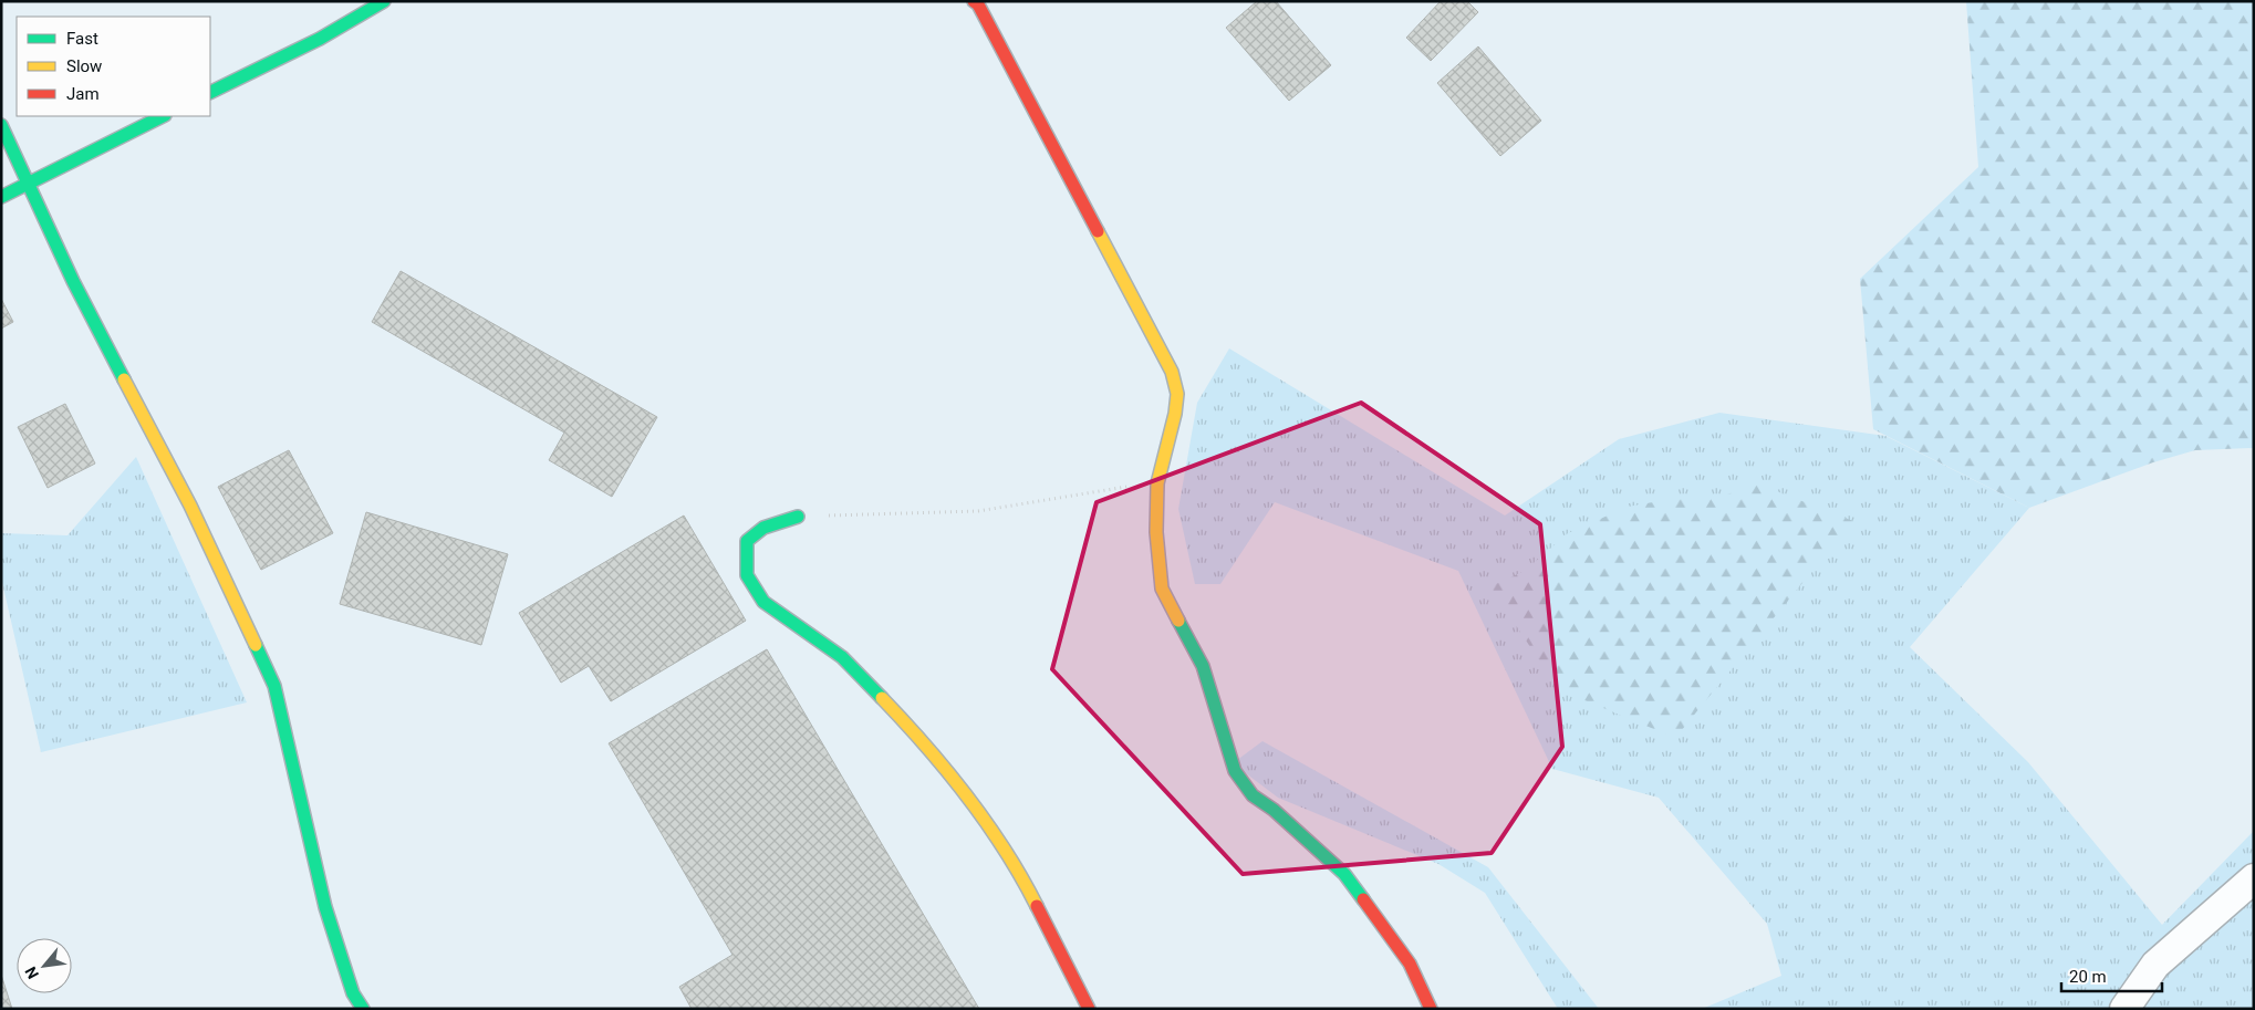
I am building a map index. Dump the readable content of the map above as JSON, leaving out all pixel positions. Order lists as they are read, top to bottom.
{
  "legend": ["Fast", "Slow", "Jam"],
  "scale_bar": "20 m",
  "north": "bottom left"
}
